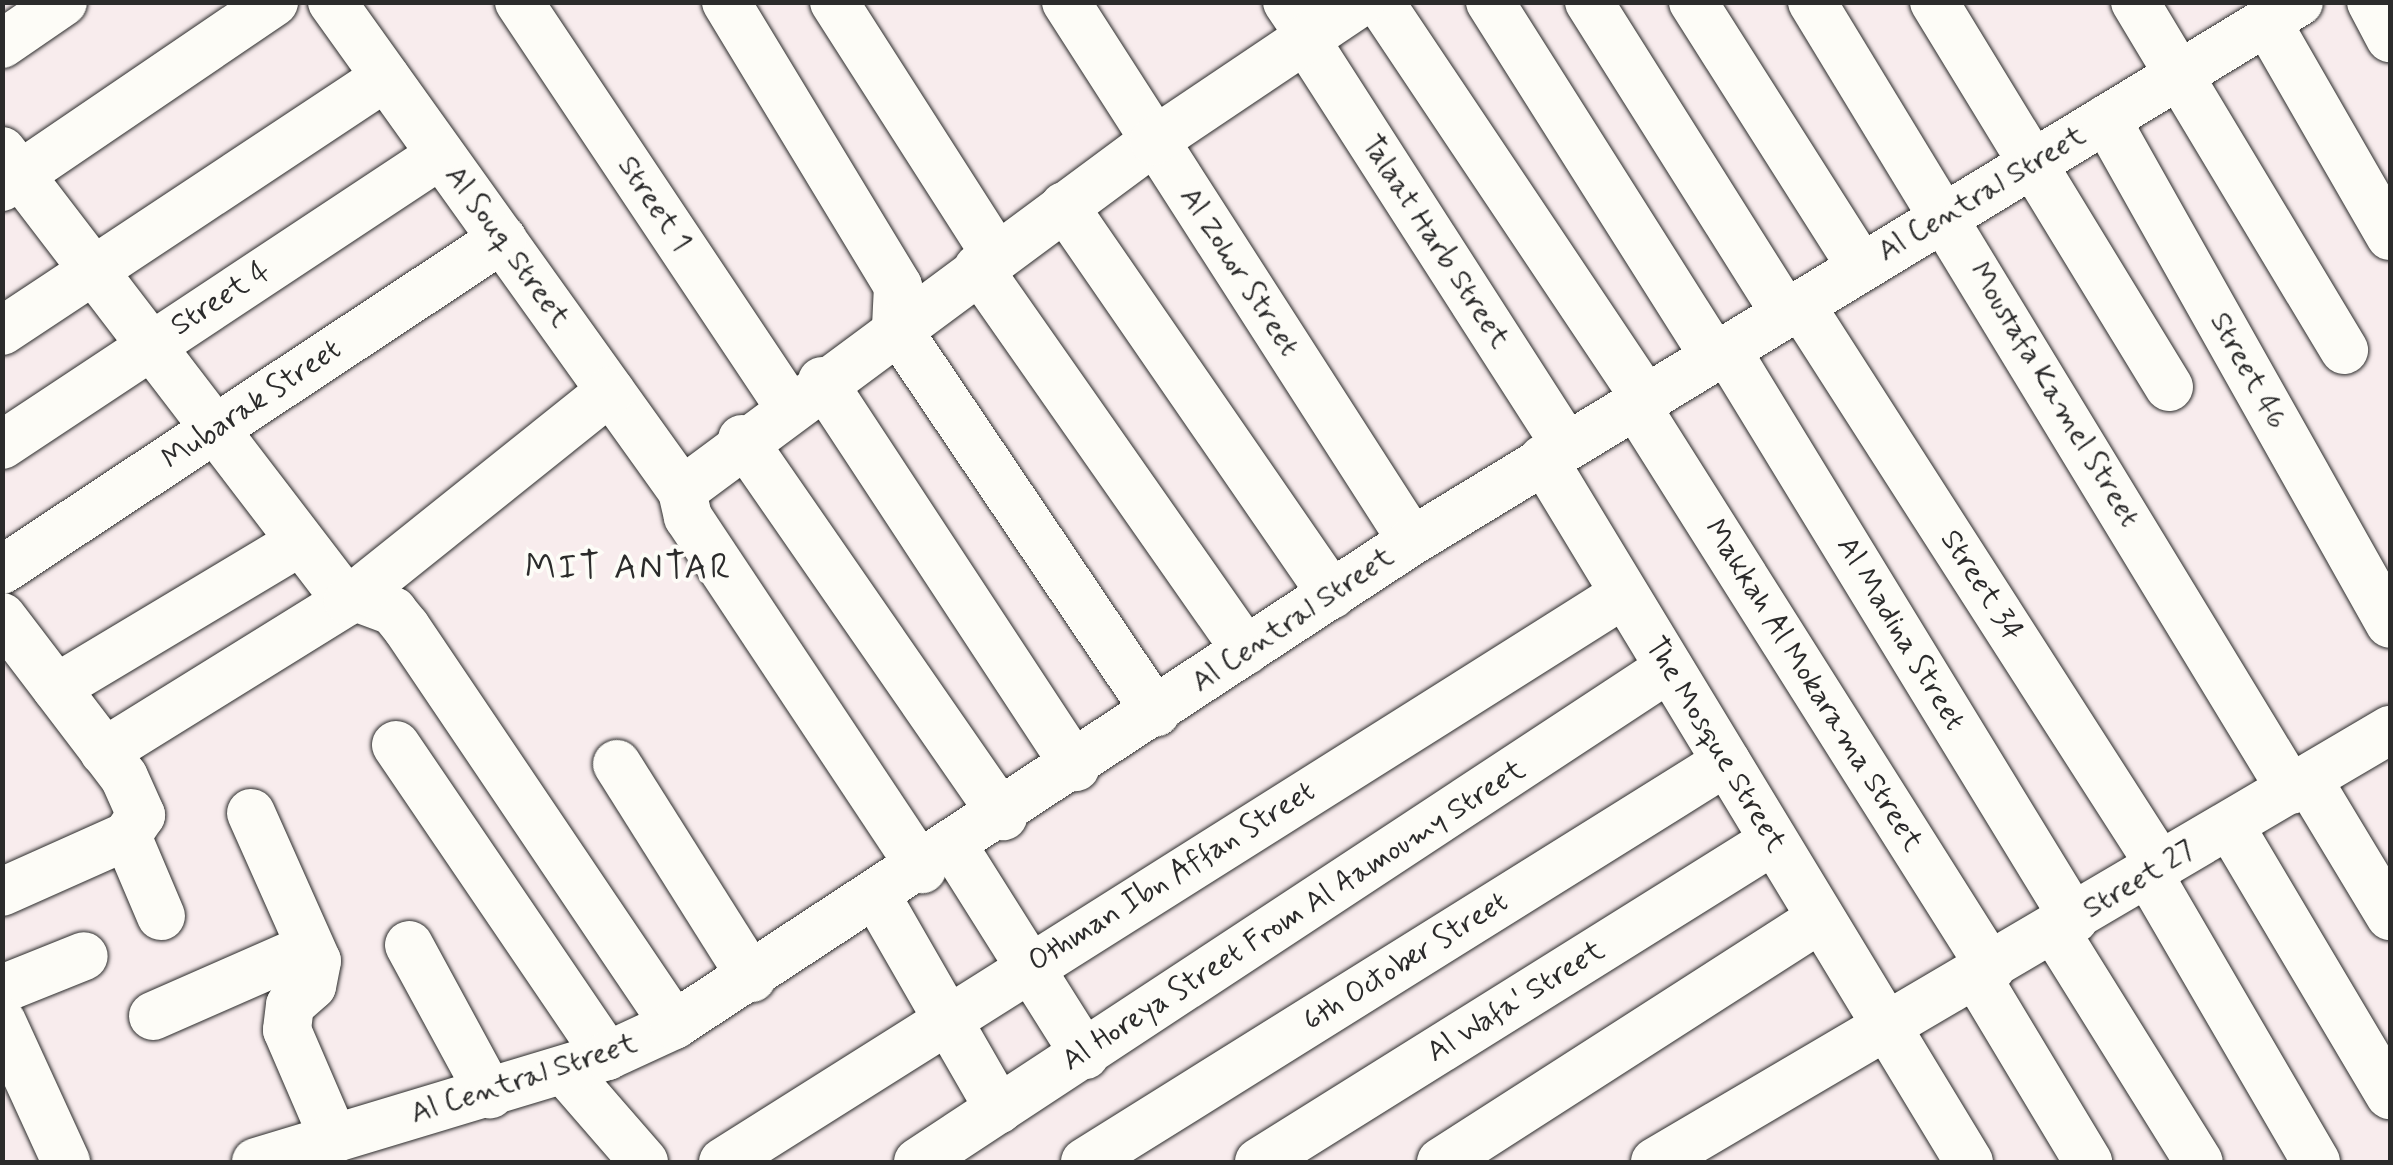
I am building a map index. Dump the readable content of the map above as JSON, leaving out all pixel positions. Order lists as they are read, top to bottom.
{
  "streets": {
    "street": [
      "Al Central Street",
      "Street 1",
      "Talaat Harb Street",
      "Al Souq Street",
      "Al Zohor Street",
      "Street 4",
      "Street 46",
      "Moustafa Kamel Street",
      "Mubarak Street",
      "Street 34",
      "Al Madina Street",
      "Makkah Al Mokarama Street",
      "The Mosque Street",
      "Othman Ibn Affan Street",
      "Street 27",
      "Al Horeya Street From Al Aamoumy Street",
      "6th October Street",
      "Al Wafa' Street"
    ]
  },
  "crossings": [
    ["Al Central Street", "Street 1"],
    ["Al Central Street", "Talaat Harb Street"],
    ["Al Central Street", "Al Souq Street"],
    ["Al Central Street", "Al Zohor Street"],
    ["Al Central Street", "Street 46"],
    ["Al Central Street", "Moustafa Kamel Street"],
    ["Al Central Street", "Street 34"],
    ["Al Central Street", "Al Madina Street"],
    ["Al Central Street", "Makkah Al Mokarama Street"],
    ["Al Central Street", "The Mosque Street"],
    ["Talaat Harb Street", "The Mosque Street"],
    ["Al Souq Street", "Street 4"],
    ["Al Souq Street", "Mubarak Street"],
    ["Al Souq Street", "Othman Ibn Affan Street"],
    ["Al Souq Street", "Al Horeya Street From Al Aamoumy Street"],
    ["Moustafa Kamel Street", "Street 27"],
    ["Street 34", "Street 27"],
    ["Al Madina Street", "Street 27"],
    ["Makkah Al Mokarama Street", "Street 27"],
    ["The Mosque Street", "Othman Ibn Affan Street"],
    ["The Mosque Street", "Street 27"],
    ["The Mosque Street", "Al Horeya Street From Al Aamoumy Street"],
    ["The Mosque Street", "6th October Street"],
    ["The Mosque Street", "Al Wafa' Street"]
  ],
  "districts": ["MIT ANTAR"]
}
